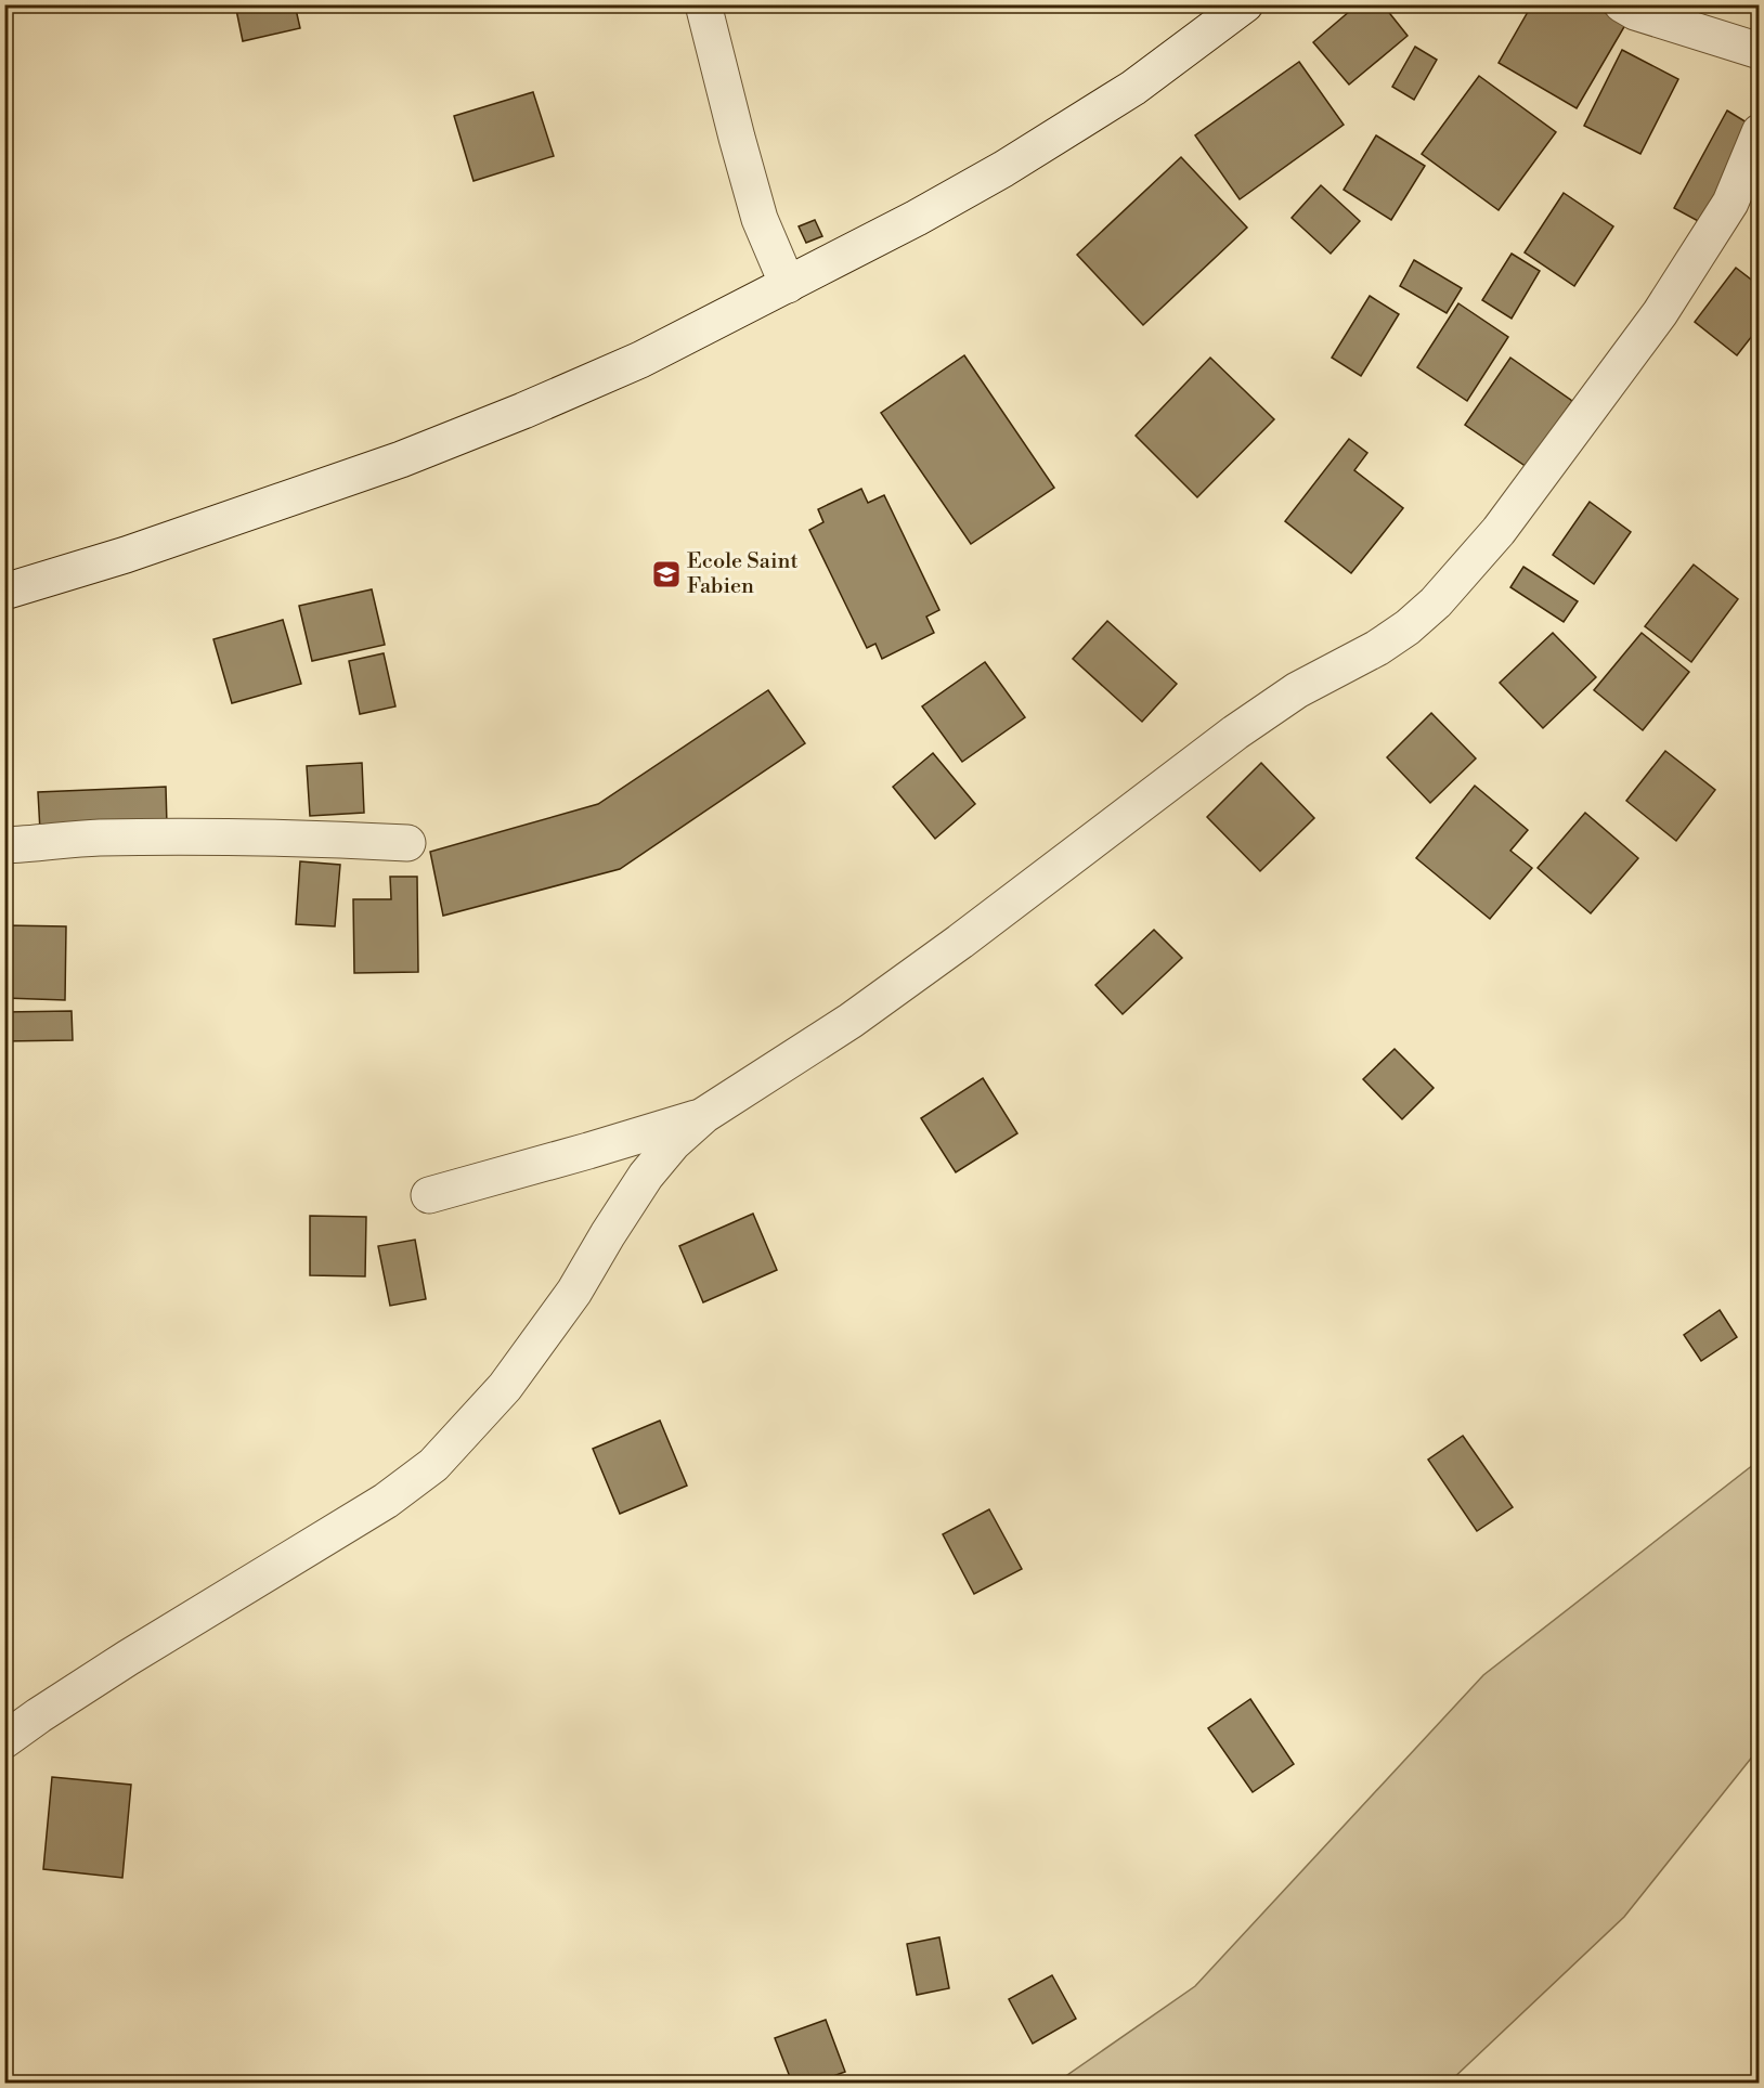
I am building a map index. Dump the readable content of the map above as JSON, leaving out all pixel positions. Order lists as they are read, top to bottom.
{
  "places": {
    "school or university": ["Ecole Saint Fabien"]
  }
}
